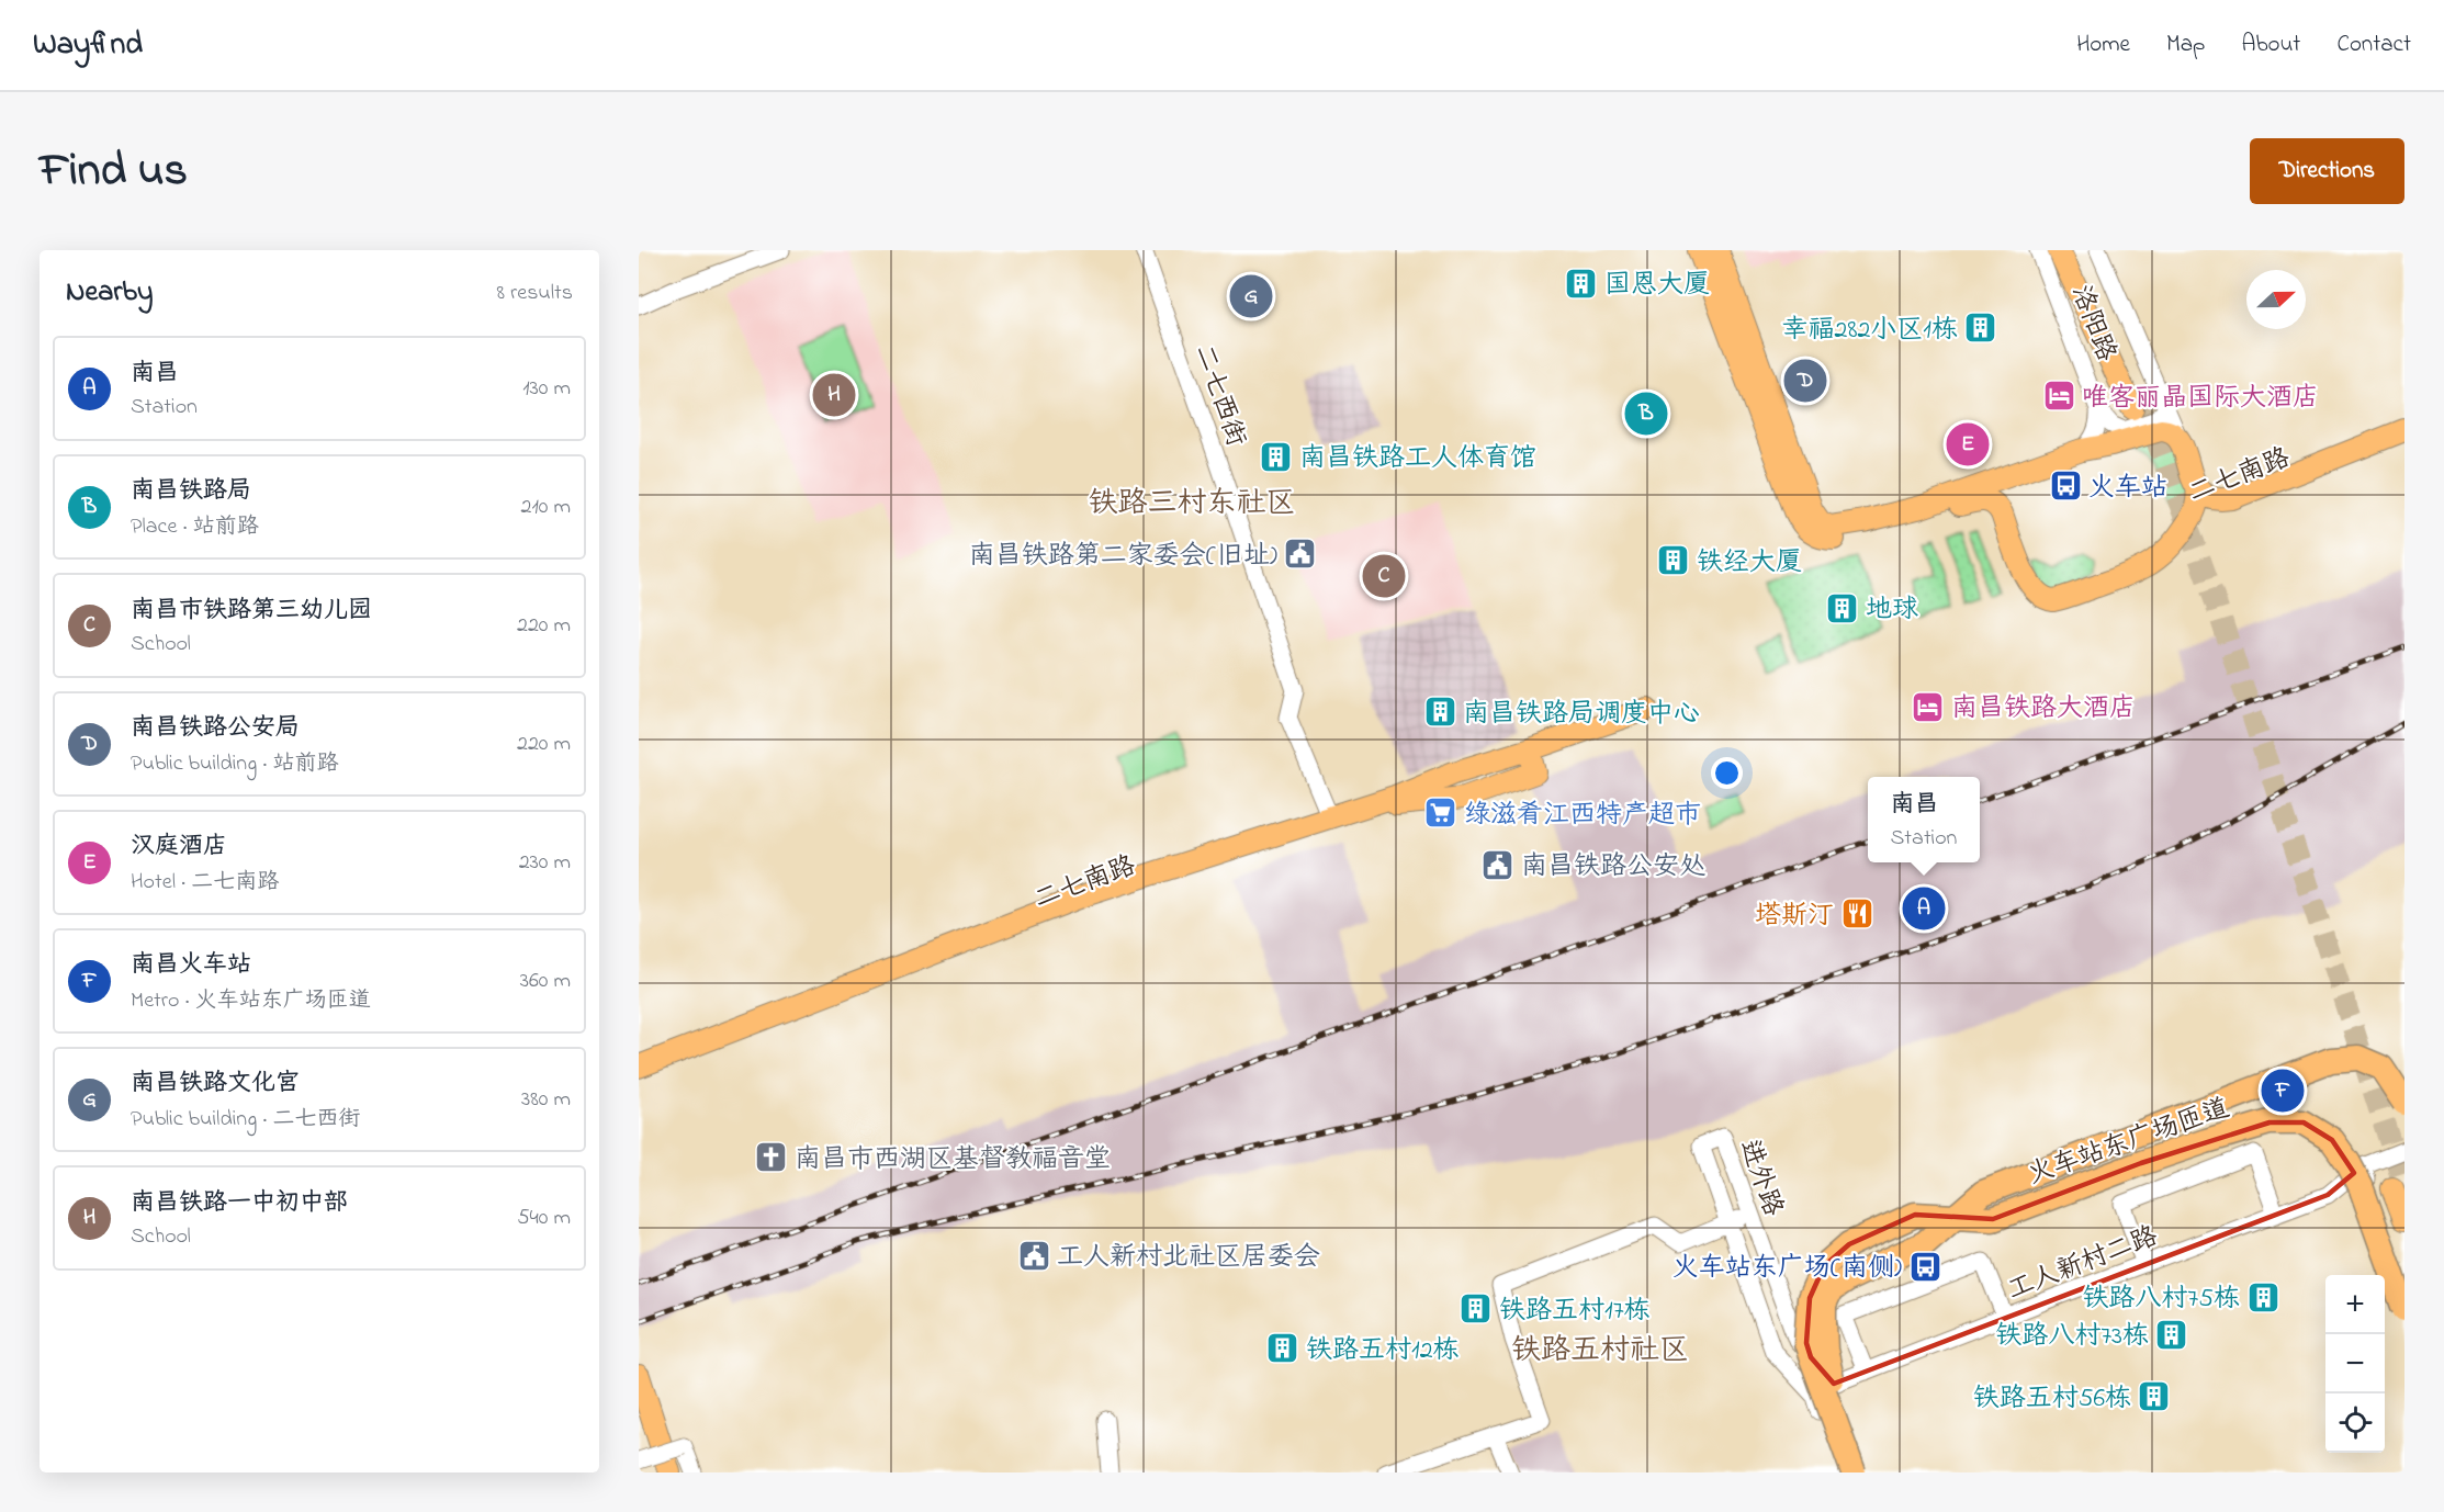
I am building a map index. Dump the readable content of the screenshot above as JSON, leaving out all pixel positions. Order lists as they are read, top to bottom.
{
  "streets": {
    "highway": ["火车站东广场匝道"],
    "main road": ["洛阳路", "二七南路"],
    "street": ["二七西街", "进外路", "工人新村二路"]
  },
  "crossings": [
    ["洛阳路", "二七南路"],
    ["二七西街", "二七南路"],
    ["火车站东广场匝道", "进外路"],
    ["火车站东广场匝道", "工人新村二路"],
    ["进外路", "工人新村二路"]
  ],
  "districts": ["铁路三村东社区", "铁路五村社区"],
  "places": {
    "building": [
      "国恩大厦",
      "幸福282小区1栋",
      "南昌铁路工人体育馆",
      "铁经大厦",
      "地球",
      "南昌铁路局调度中心",
      "铁路八村75栋",
      "铁路五村17栋",
      "铁路八村73栋",
      "铁路五村12栋",
      "铁路五村56栋"
    ],
    "hotel": ["唯客丽晶国际大酒店", "南昌铁路大酒店"],
    "bus stop": ["火车站", "火车站东广场(南侧)"],
    "public building": ["南昌铁路第二家委会(旧址)", "南昌铁路公安处", "工人新村北社区居委会"],
    "supermarket": ["绿滋肴江西特产超市"],
    "restaurant": ["塔斯汀"],
    "church": ["南昌市西湖区基督教福音堂"]
  },
  "north": "right",
  "page": {
    "header": "Wayfind",
    "nav": [
      "Home",
      "Map",
      "About",
      "Contact"
    ],
    "title": "Find us",
    "buttons": "Directions",
    "heading": ["Nearby", "8 results"],
    "pins": [
      "G",
      "D",
      "H",
      "B",
      "E",
      "C",
      "A",
      "F"
    ],
    "list": [
      {
        "mark": "A",
        "name": "南昌",
        "note": "Station",
        "value": "130 m"
      },
      {
        "mark": "B",
        "name": "南昌铁路局",
        "note": "Place · 站前路",
        "value": "210 m"
      },
      {
        "mark": "C",
        "name": "南昌市铁路第三幼儿园",
        "note": "School",
        "value": "220 m"
      },
      {
        "mark": "D",
        "name": "南昌铁路公安局",
        "note": "Public building · 站前路",
        "value": "220 m"
      },
      {
        "mark": "E",
        "name": "汉庭酒店",
        "note": "Hotel · 二七南路",
        "value": "230 m"
      },
      {
        "mark": "F",
        "name": "南昌火车站",
        "note": "Metro · 火车站东广场匝道",
        "value": "360 m"
      },
      {
        "mark": "G",
        "name": "南昌铁路文化宫",
        "note": "Public building · 二七西街",
        "value": "380 m"
      },
      {
        "mark": "H",
        "name": "南昌铁路一中初中部",
        "note": "School",
        "value": "540 m"
      }
    ],
    "popup": ["南昌", "Station"],
    "map_buttons": ["+", "−"]
  }
}
